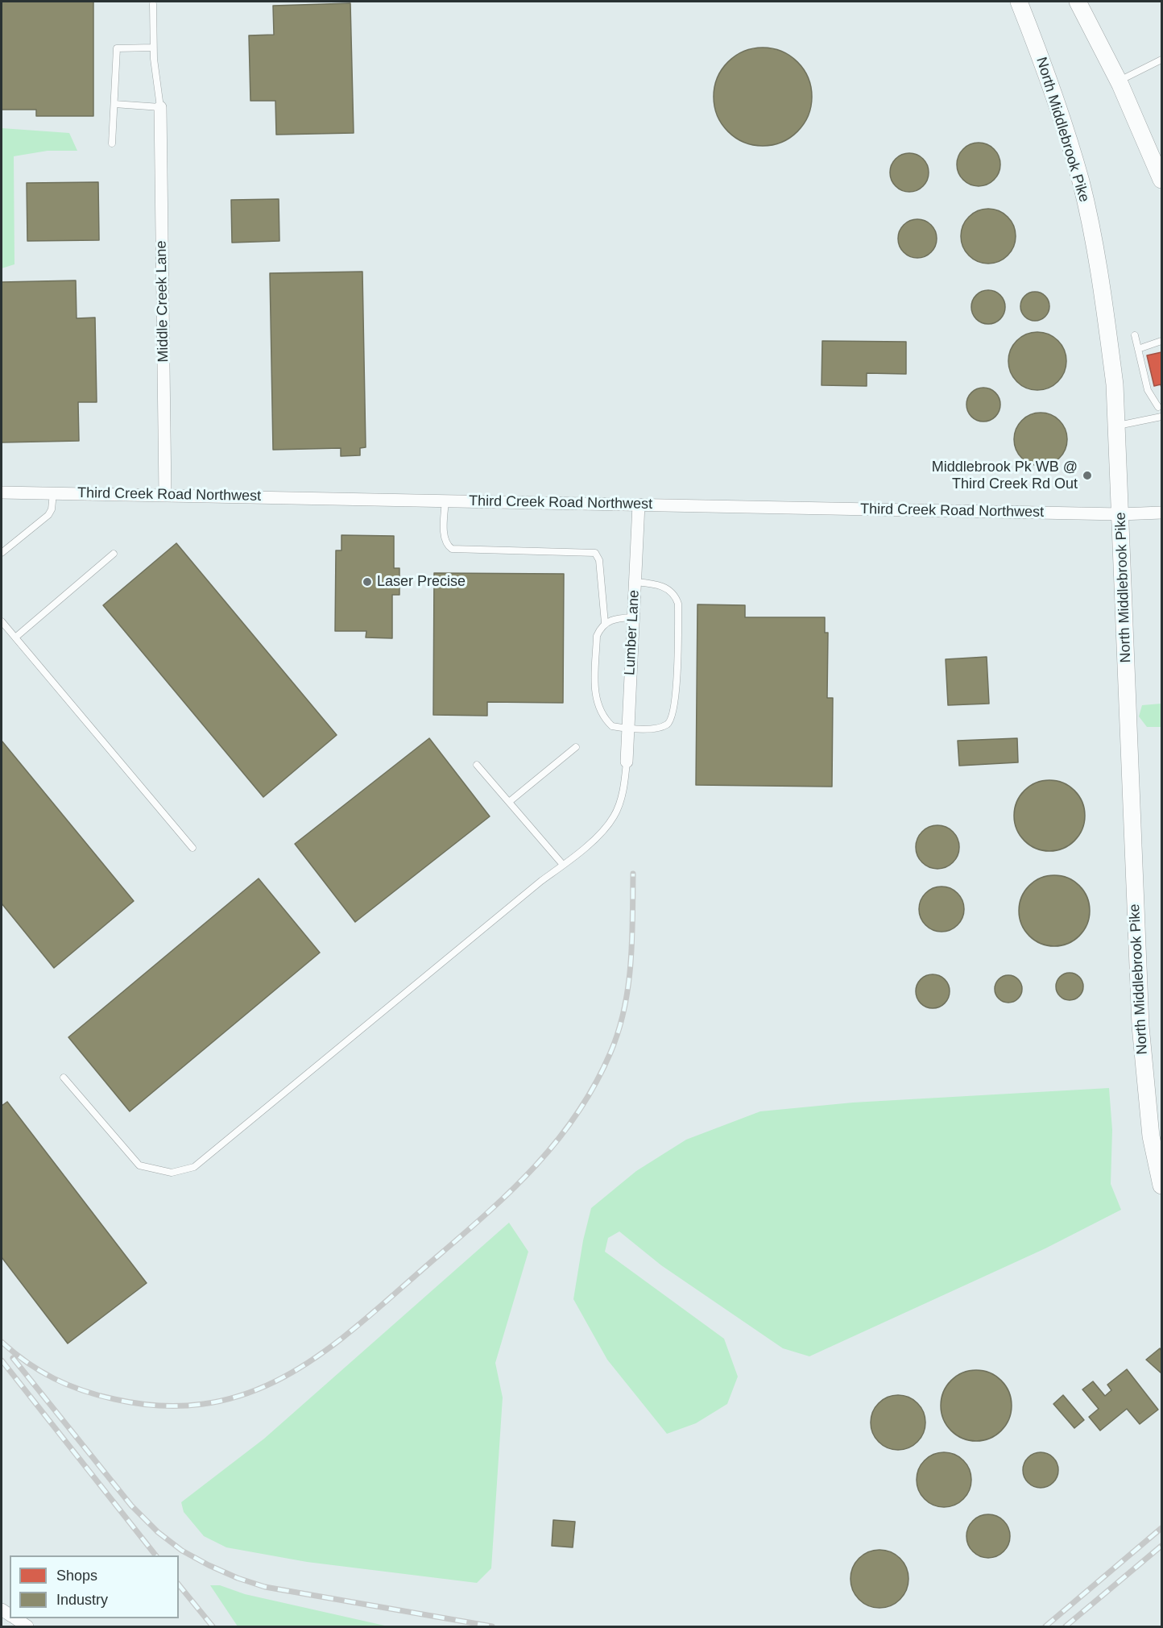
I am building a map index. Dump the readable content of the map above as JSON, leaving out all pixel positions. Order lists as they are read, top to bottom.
{
  "streets": {
    "main road": ["North Middlebrook Pike"],
    "street": ["Middle Creek Lane", "Third Creek Road Northwest", "Lumber Lane"]
  },
  "crossings": [
    ["North Middlebrook Pike", "Third Creek Road Northwest"],
    ["Middle Creek Lane", "Third Creek Road Northwest"],
    ["Third Creek Road Northwest", "Lumber Lane"]
  ],
  "places": ["Middlebrook Pk WB @ Third Creek Rd Out", "Laser Precise"],
  "legend": ["Shops", "Industry"]
}
